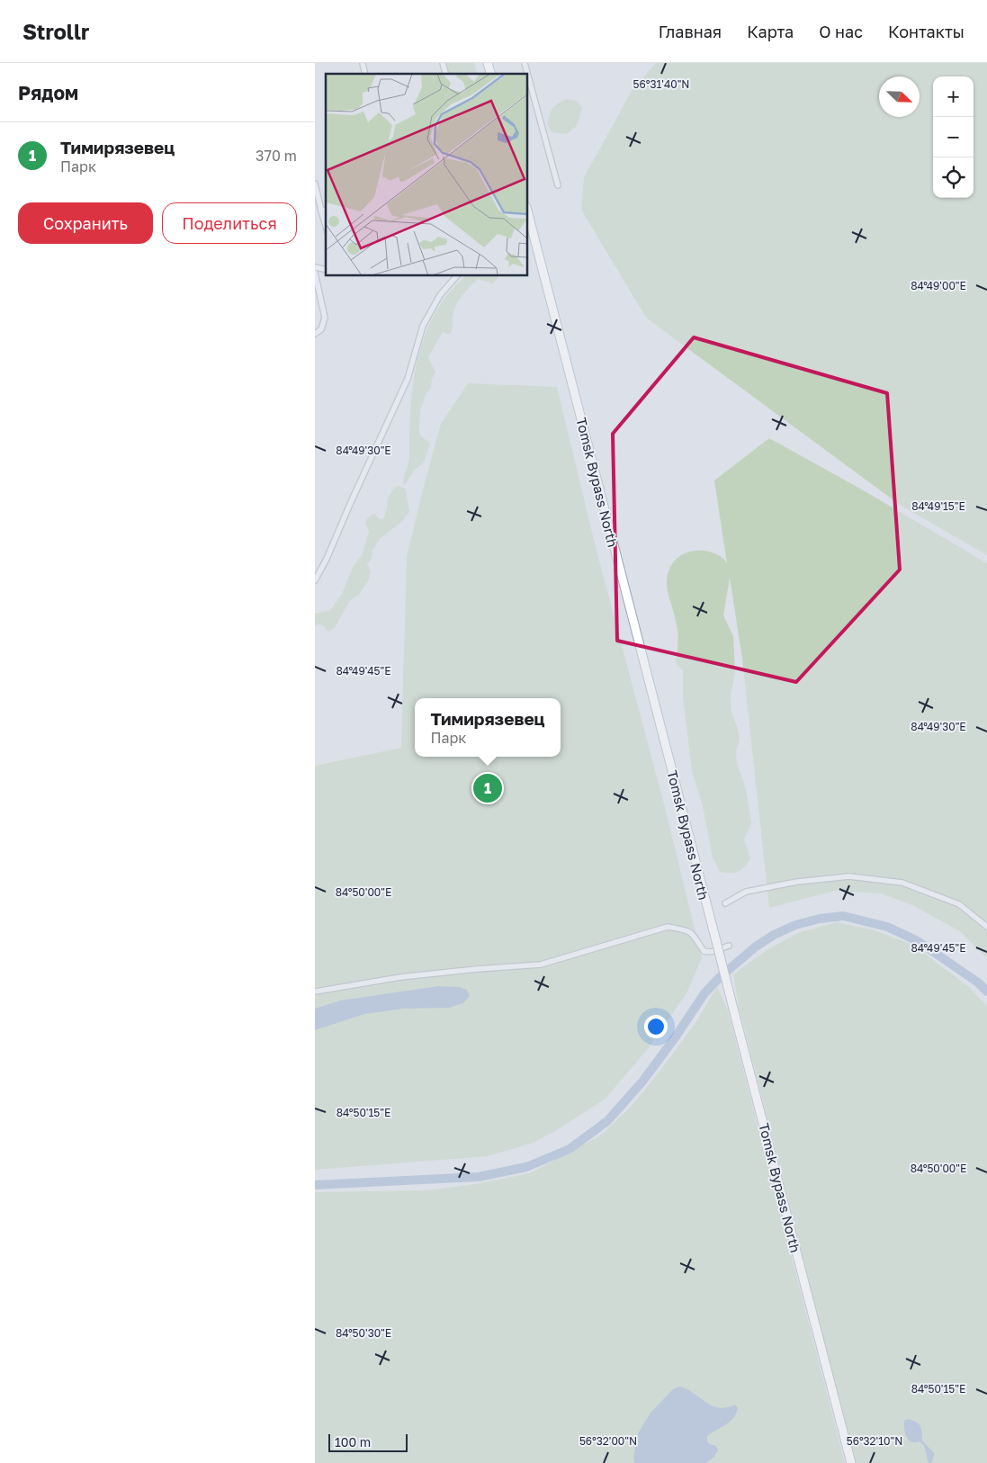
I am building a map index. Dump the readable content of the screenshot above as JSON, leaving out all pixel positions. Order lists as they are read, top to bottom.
{
  "streets": {
    "main road": ["Tomsk Bypass North"]
  },
  "scale_bar": "100 m",
  "north": "bottom right",
  "page": {
    "header": "Strollr",
    "nav": [
      "Главная",
      "Карта",
      "О нас",
      "Контакты"
    ],
    "heading": "Рядом",
    "map_buttons": ["+", "−"],
    "list": [
      {
        "mark": "1",
        "name": "Тимирязевец",
        "note": "Парк",
        "value": "370 m"
      }
    ],
    "buttons": ["Сохранить", "Поделиться"],
    "popup": ["Тимирязевец", "Парк"],
    "pins": "1",
    "scale": "100 m"
  },
  "coordinates": [
    "56°31'40\"N",
    "84°49'00\"E",
    "84°49'30\"E",
    "84°49'15\"E",
    "84°49'45\"E",
    "84°50'00\"E",
    "84°50'15\"E",
    "84°50'30\"E",
    "56°32'00\"N",
    "56°32'10\"N"
  ]
}
